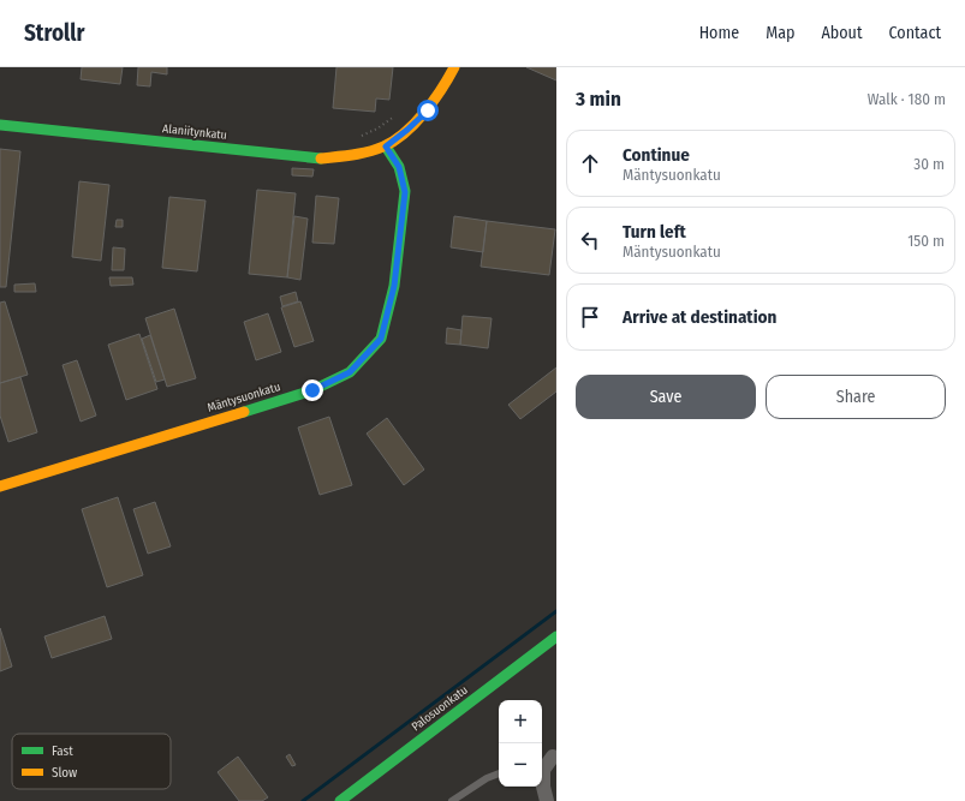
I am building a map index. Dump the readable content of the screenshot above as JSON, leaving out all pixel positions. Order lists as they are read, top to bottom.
{
  "streets": {
    "street": ["Alaniitynkatu", "Mäntysuonkatu", "Palosuonkatu"]
  },
  "crossings": [
    ["Alaniitynkatu", "Mäntysuonkatu"]
  ],
  "legend": ["Fast", "Slow"],
  "page": {
    "header": "Strollr",
    "nav": [
      "Home",
      "Map",
      "About",
      "Contact"
    ],
    "heading": ["3 min", "Walk · 180 m"],
    "list": [
      ["Continue", "Mäntysuonkatu", "30 m"],
      ["Turn left", "Mäntysuonkatu", "150 m"],
      "Arrive at destination"
    ],
    "buttons": ["Save", "Share"],
    "map_buttons": ["+", "−"]
  }
}
